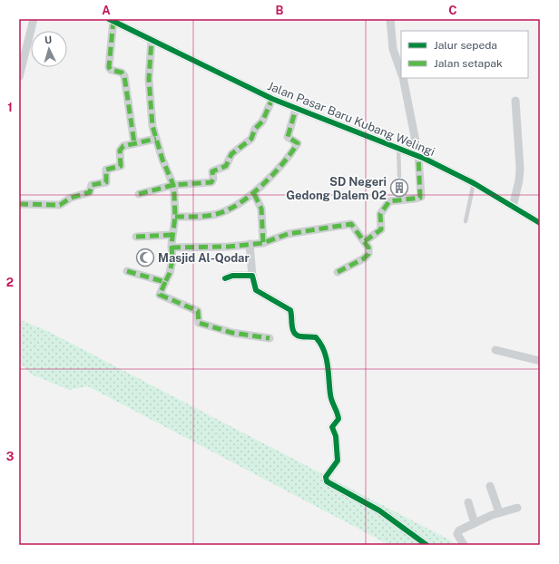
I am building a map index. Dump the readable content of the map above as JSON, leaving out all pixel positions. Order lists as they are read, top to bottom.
{
  "streets": {
    "street": ["Jalan Pasar Baru Kubang Welingi"]
  },
  "places": {
    "building": ["SD Negeri Gedong Dalem 02"],
    "mosque": ["Masjid Al-Qodar"]
  },
  "legend": ["Jalur sepeda", "Jalan setapak"],
  "north": "top",
  "grid": {
    "columns": ["A", "B", "C"],
    "rows": ["1", "2", "3"]
  }
}
